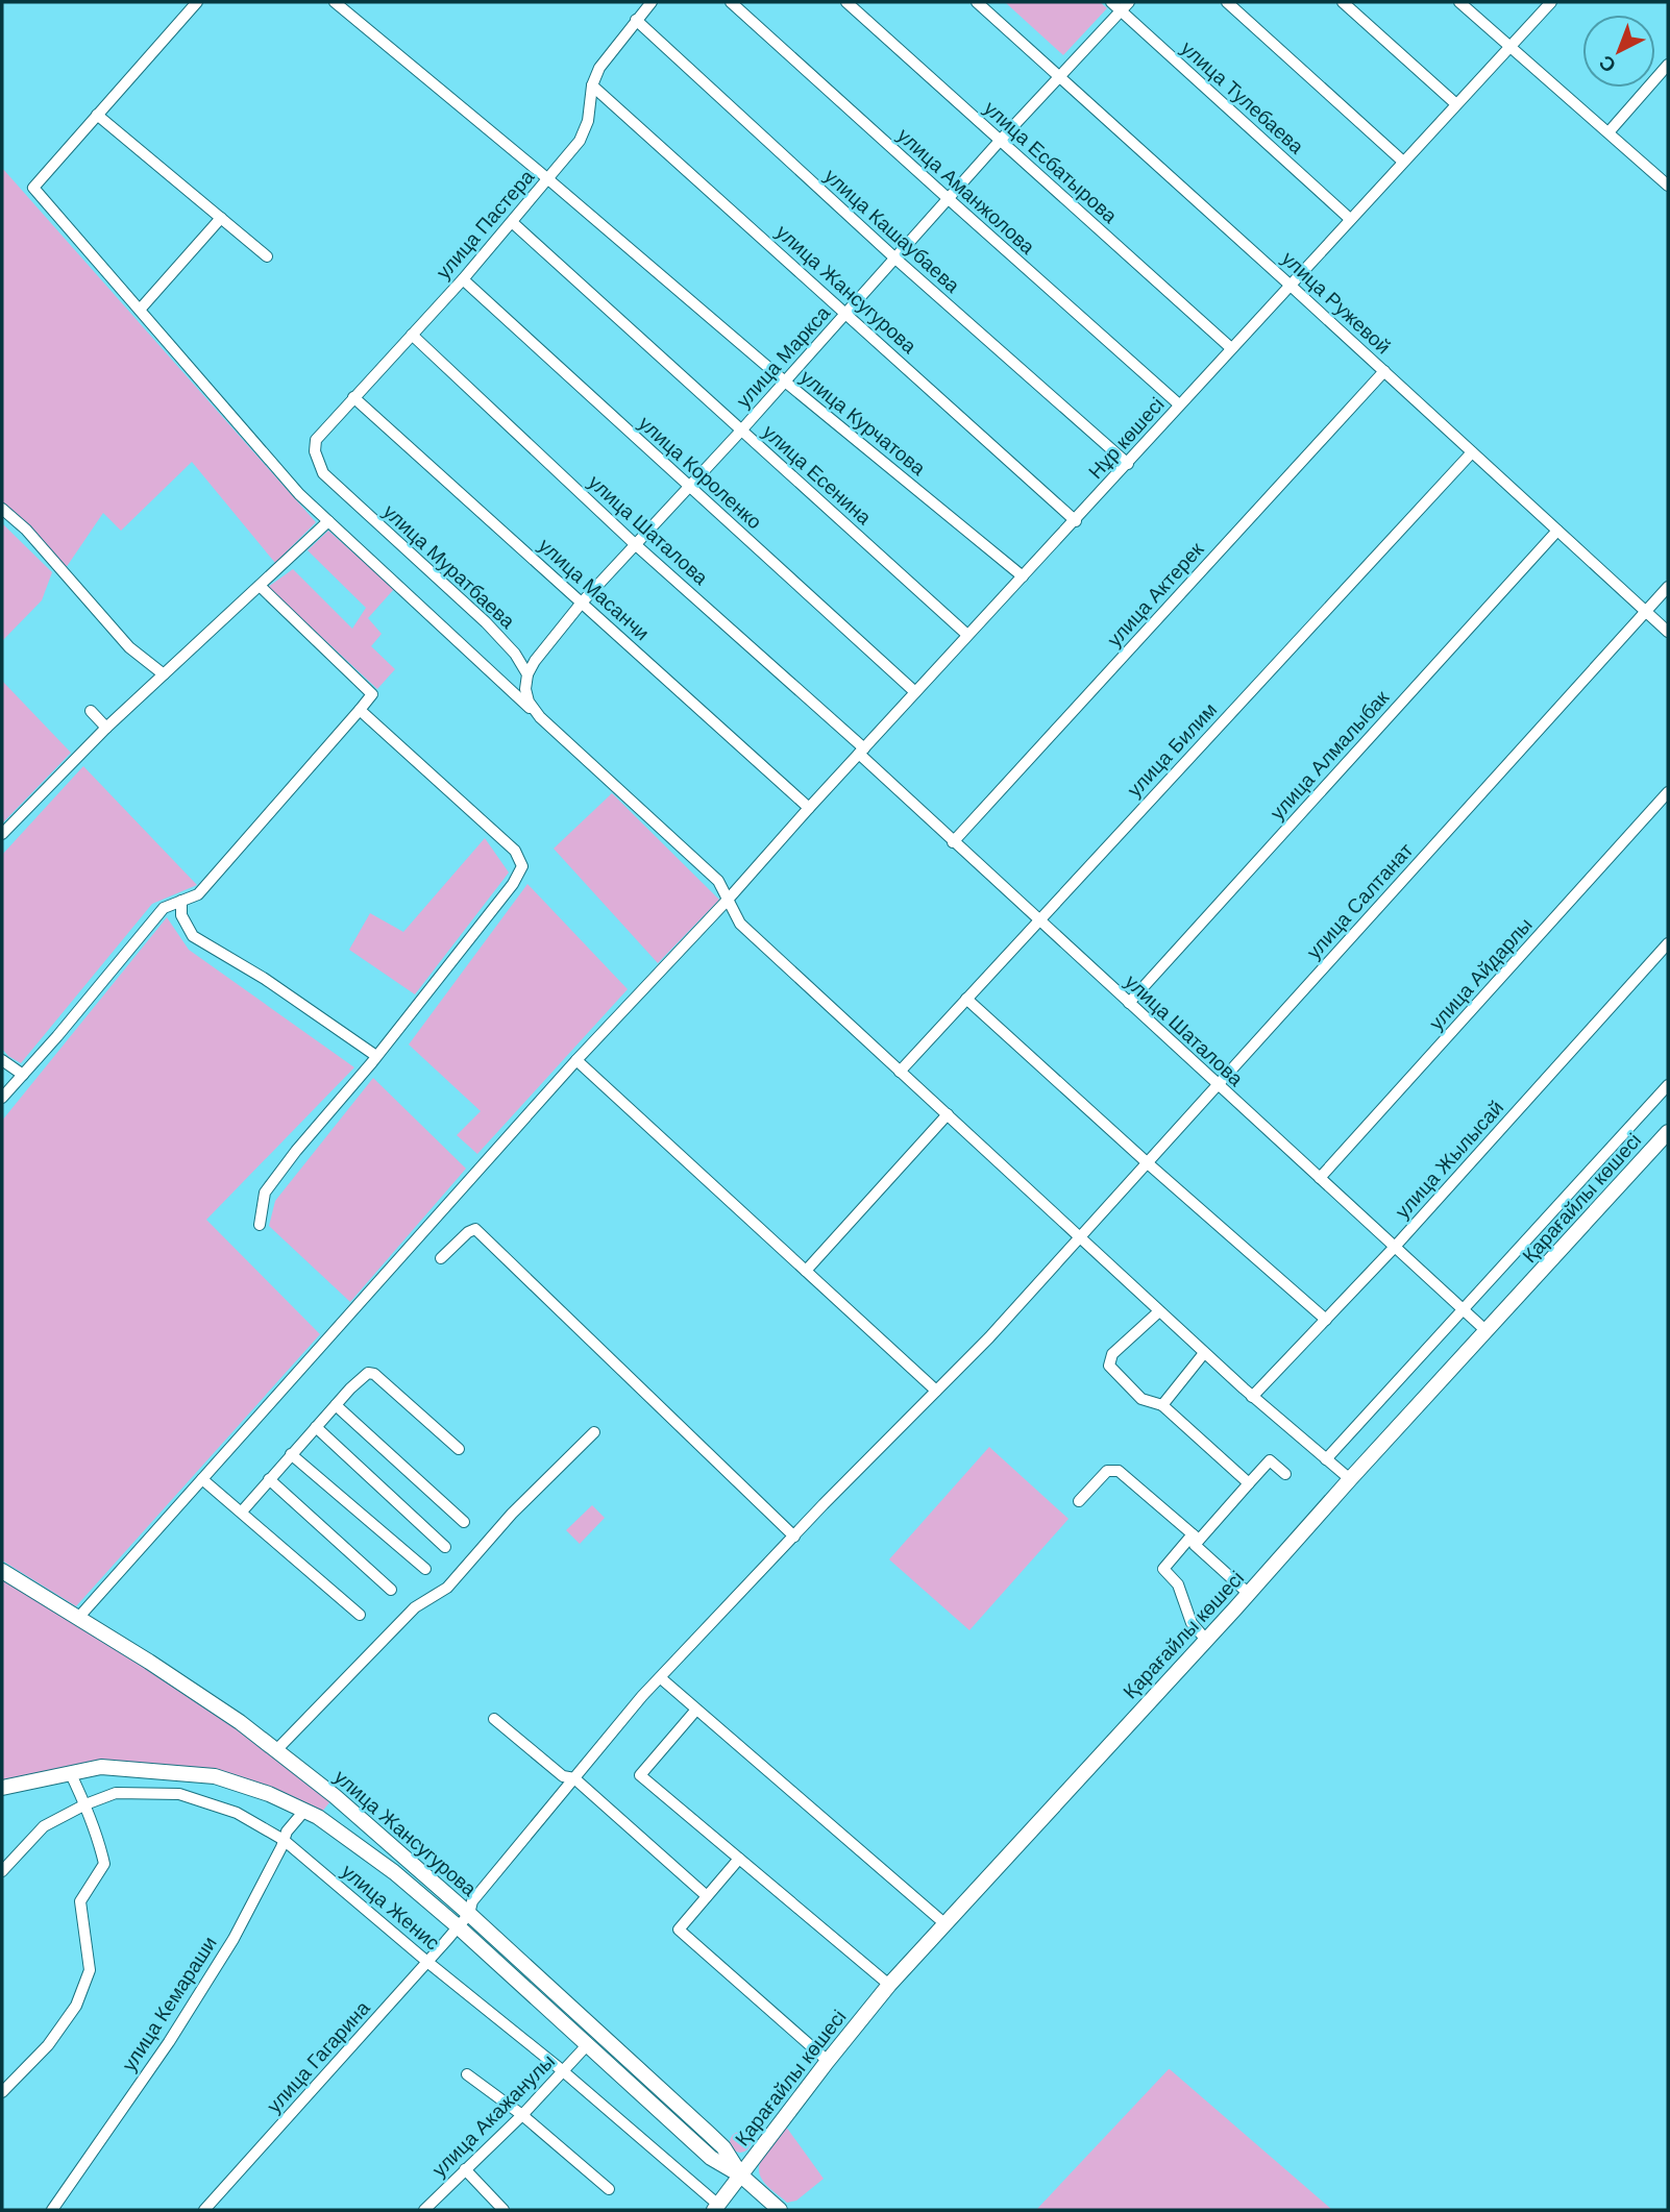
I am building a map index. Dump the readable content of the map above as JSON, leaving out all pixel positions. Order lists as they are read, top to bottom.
{
  "streets": {
    "main road": ["улица Жансугурова", "Қарағайлы көшесі"],
    "street": [
      "улица Тулебаева",
      "улица Есбатырова",
      "улица Аманжолова",
      "улица Пастера",
      "улица Кашаубаева",
      "улица Ружевой",
      "улица Маркса",
      "улица Курчатова",
      "Нұр көшесі",
      "улица Короленко",
      "улица Есенина",
      "улица Шаталова",
      "улица Муратбаева",
      "улица Масанчи",
      "улица Актерек",
      "улица Билим",
      "улица Алмалыбак",
      "улица Салтанат",
      "улица Айдарлы",
      "улица Жылысай",
      "улица Женис",
      "улица Кемараши",
      "улица Гагарина",
      "улица Акажанулы"
    ]
  },
  "crossings": [
    ["улица Тулебаева", "улица Маркса"],
    ["улица Тулебаева", "Нұр көшесі"],
    ["улица Есбатырова", "улица Маркса"],
    ["улица Есбатырова", "Нұр көшесі"],
    ["улица Аманжолова", "улица Маркса"],
    ["улица Аманжолова", "Нұр көшесі"],
    ["улица Пастера", "улица Кашаубаева"],
    ["улица Пастера", "улица Жансугурова"],
    ["улица Пастера", "улица Курчатова"],
    ["улица Пастера", "улица Короленко"],
    ["улица Пастера", "улица Есенина"],
    ["улица Пастера", "улица Шаталова"],
    ["улица Пастера", "улица Муратбаева"],
    ["улица Пастера", "улица Масанчи"],
    ["улица Кашаубаева", "улица Маркса"],
    ["улица Кашаубаева", "Нұр көшесі"],
    ["улица Жансугурова", "улица Маркса"],
    ["улица Жансугурова", "Нұр көшесі"],
    ["улица Жансугурова", "Қарағайлы көшесі"],
    ["улица Жансугурова", "улица Кемараши"],
    ["улица Жансугурова", "улица Гагарина"],
    ["улица Жансугурова", "улица Акажанулы"],
    ["улица Ружевой", "улица Маркса"],
    ["улица Ружевой", "Нұр көшесі"],
    ["улица Ружевой", "улица Актерек"],
    ["улица Ружевой", "улица Билим"],
    ["улица Ружевой", "улица Алмалыбак"],
    ["улица Ружевой", "улица Салтанат"],
    ["улица Маркса", "улица Курчатова"],
    ["улица Маркса", "улица Короленко"],
    ["улица Маркса", "улица Есенина"],
    ["улица Маркса", "улица Шаталова"],
    ["улица Маркса", "улица Муратбаева"],
    ["улица Маркса", "улица Масанчи"],
    ["улица Курчатова", "Нұр көшесі"],
    ["Нұр көшесі", "улица Короленко"],
    ["Нұр көшесі", "улица Есенина"],
    ["Нұр көшесі", "улица Шаталова"],
    ["Нұр көшесі", "улица Муратбаева"],
    ["Нұр көшесі", "улица Масанчи"],
    ["улица Шаталова", "улица Актерек"],
    ["улица Шаталова", "улица Билим"],
    ["улица Шаталова", "улица Алмалыбак"],
    ["улица Шаталова", "улица Салтанат"],
    ["улица Шаталова", "улица Айдарлы"],
    ["улица Шаталова", "улица Жылысай"],
    ["улица Шаталова", "Қарағайлы көшесі"],
    ["улица Муратбаева", "улица Билим"],
    ["улица Муратбаева", "улица Салтанат"],
    ["улица Муратбаева", "улица Жылысай"],
    ["улица Муратбаева", "Қарағайлы көшесі"],
    ["улица Салтанат", "улица Гагарина"],
    ["Қарағайлы көшесі", "улица Женис"],
    ["улица Женис", "улица Кемараши"],
    ["улица Женис", "улица Гагарина"],
    ["улица Женис", "улица Акажанулы"]
  ],
  "north": "bottom left"
}
